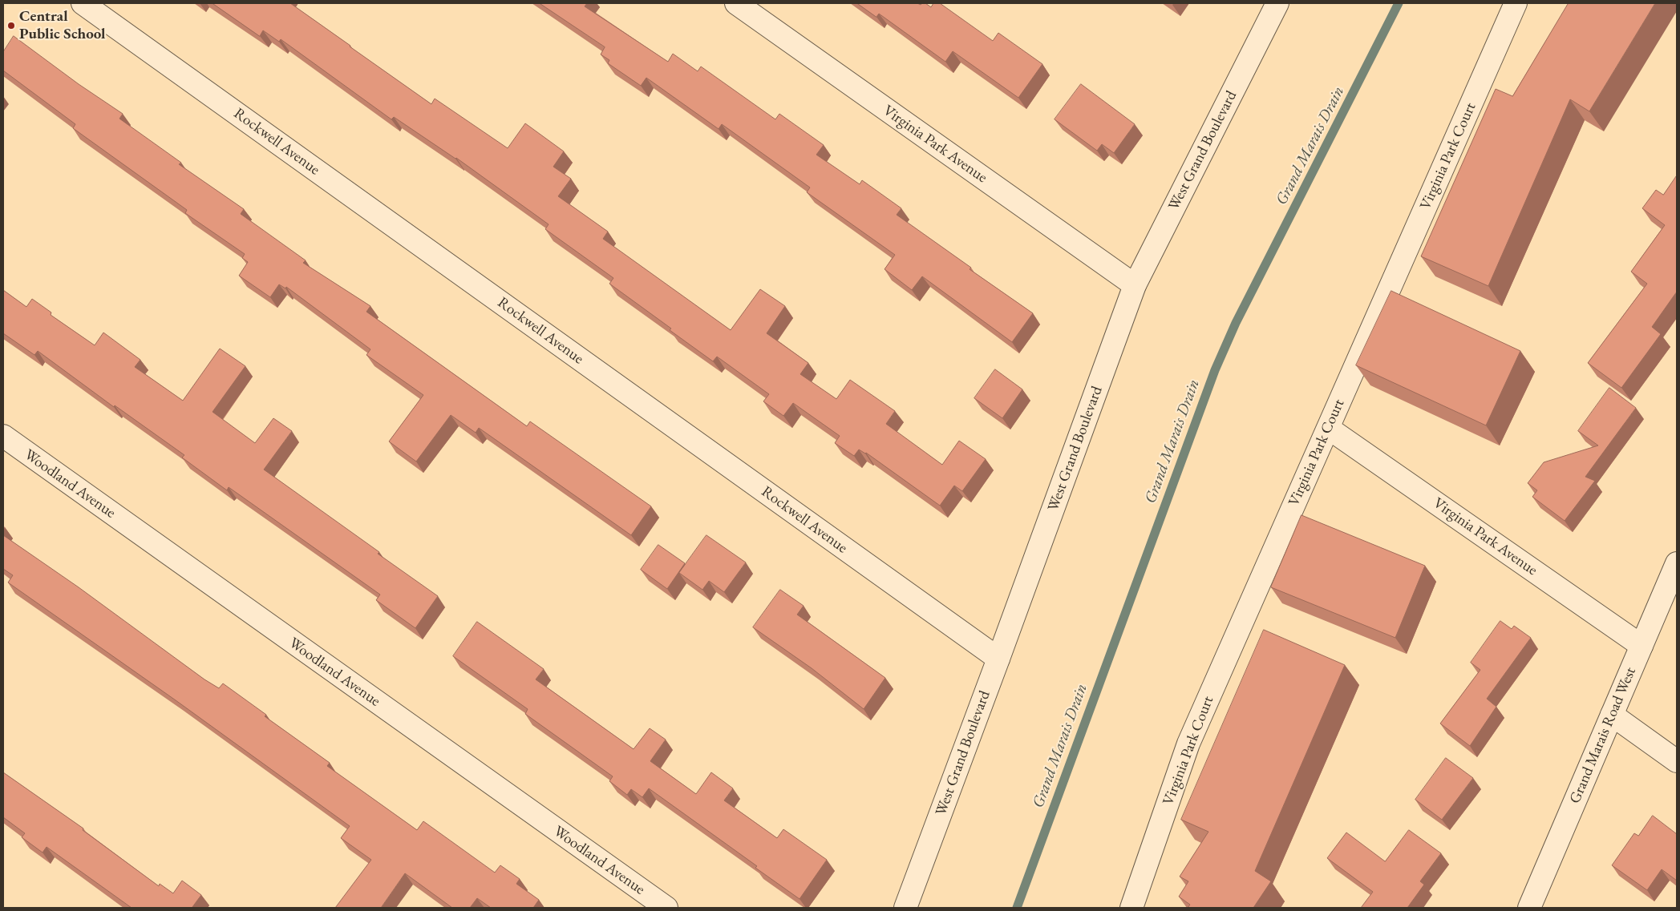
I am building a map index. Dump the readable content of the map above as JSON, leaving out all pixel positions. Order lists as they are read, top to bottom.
{
  "streets": {
    "street": [
      "Rockwell Avenue",
      "Virginia Park Avenue",
      "West Grand Boulevard",
      "Virginia Park Court",
      "Woodland Avenue",
      "Grand Marais Road West"
    ]
  },
  "crossings": [
    ["Rockwell Avenue", "West Grand Boulevard"],
    ["Virginia Park Avenue", "West Grand Boulevard"],
    ["Virginia Park Avenue", "Virginia Park Court"],
    ["Virginia Park Avenue", "Grand Marais Road West"]
  ],
  "water": ["Grand Marais Drain"],
  "places": ["Central Public School"]
}
